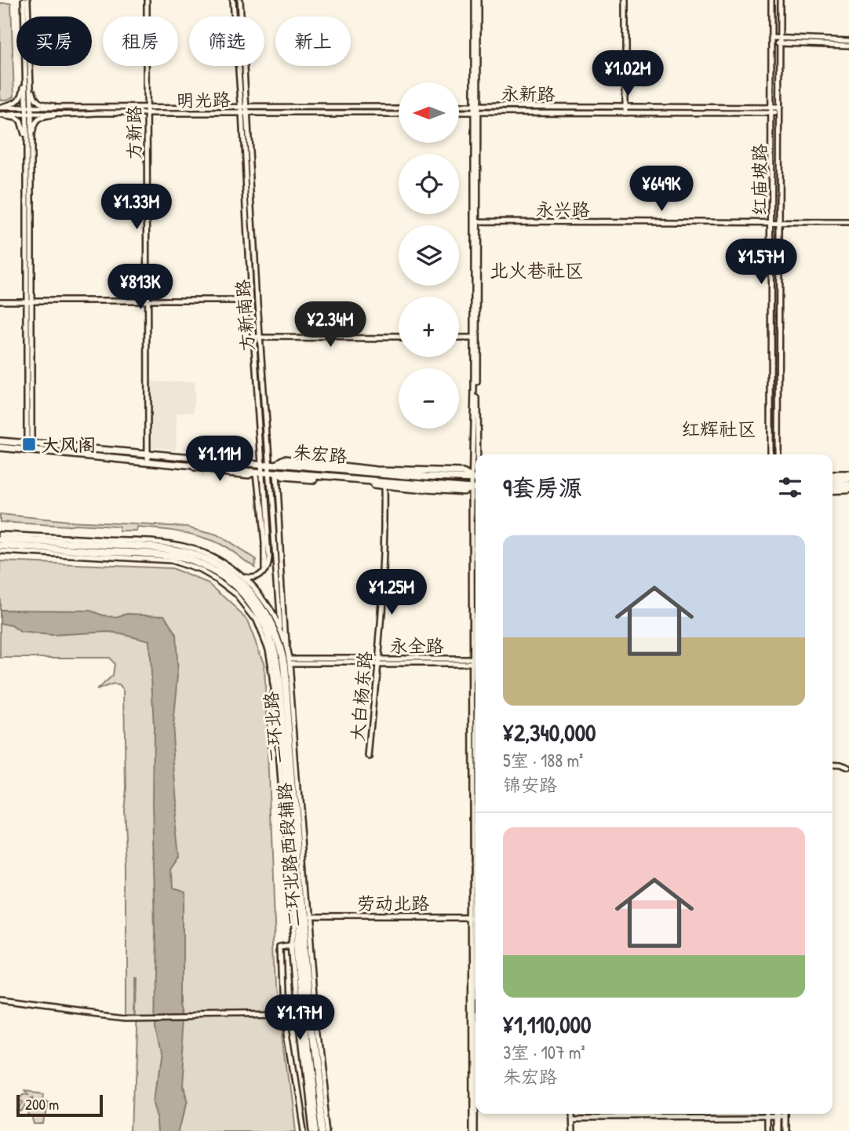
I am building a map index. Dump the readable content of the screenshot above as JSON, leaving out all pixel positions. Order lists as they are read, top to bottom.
{
  "streets": {
    "highway": ["二环北路"],
    "main road": [
      "永新路",
      "明光路",
      "方新路",
      "红庙坡路",
      "永兴路",
      "方新南路",
      "朱宏路",
      "永全路",
      "大白杨东路",
      "二环北路西段辅路",
      "劳动北路"
    ]
  },
  "crossings": [
    ["永新路", "红庙坡路"],
    ["明光路", "方新路"],
    ["明光路", "方新南路"],
    ["方新路", "朱宏路"],
    ["红庙坡路", "永兴路"],
    ["方新南路", "朱宏路"],
    ["方新南路", "二环北路西段辅路"],
    ["朱宏路", "大白杨东路"],
    ["永全路", "大白杨东路"],
    ["永全路", "二环北路西段辅路"],
    ["二环北路西段辅路", "劳动北路"]
  ],
  "districts": ["北火巷社区", "红辉社区"],
  "places": {
    "transit": ["大风阁"]
  },
  "scale_bar": "200 m",
  "north": "left",
  "page": {
    "chip": [
      "买房",
      "租房",
      "筛选",
      "新上"
    ],
    "price": [
      "¥1.02M",
      "¥649K",
      "¥1.33M",
      "¥1.57M",
      "¥813K",
      "¥2.34M",
      "¥1.11M",
      "¥1.25M",
      "¥1.17M"
    ],
    "map_buttons": ["+", "−"],
    "heading": "9套房源",
    "list": [
      {
        "name": "¥2,340,000",
        "note": "5室 · 188 m² · 锦安路"
      },
      {
        "name": "¥1,110,000",
        "note": "3室 · 107 m² · 朱宏路"
      }
    ],
    "scale": "200 m"
  }
}
